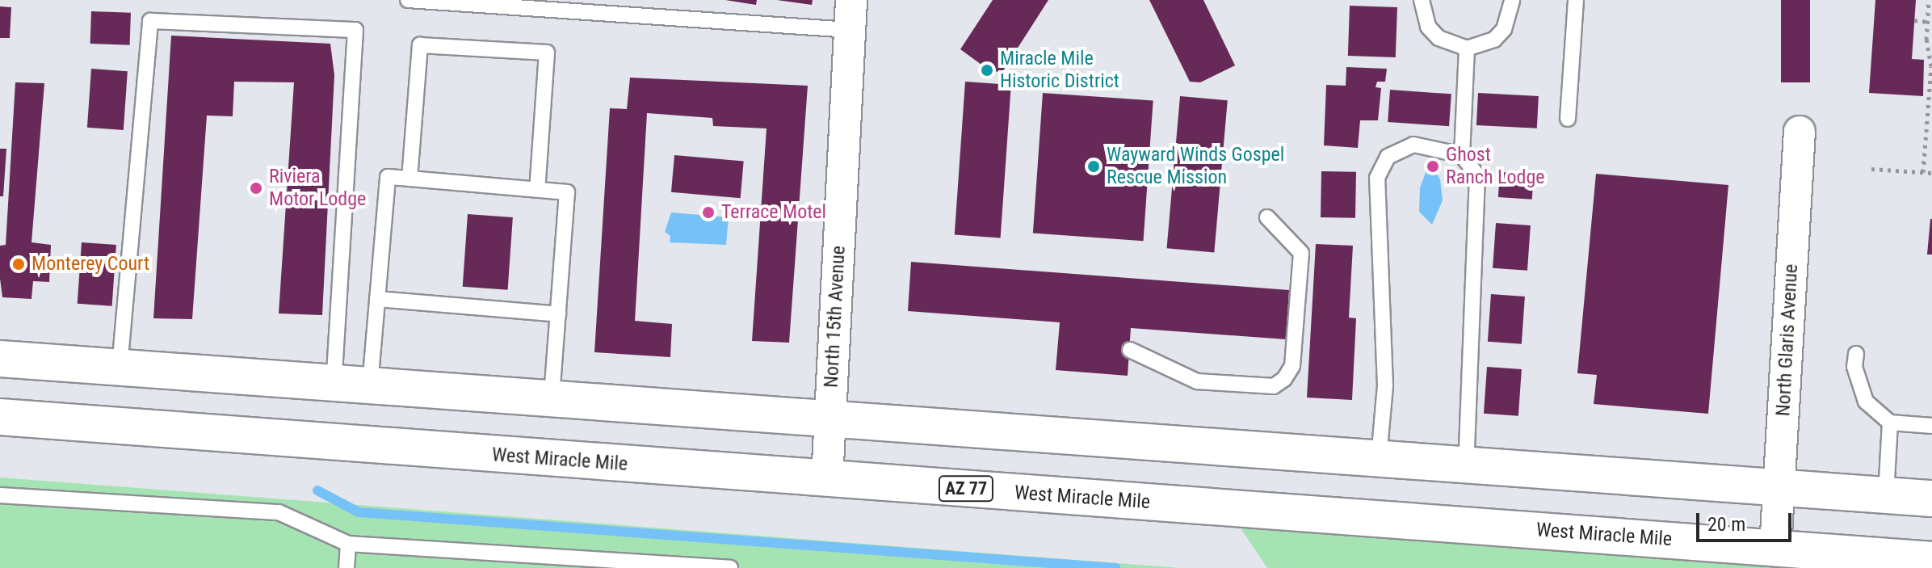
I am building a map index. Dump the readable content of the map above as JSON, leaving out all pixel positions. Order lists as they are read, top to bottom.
{
  "streets": {
    "highway": ["West Miracle Mile", "AZ 77"],
    "street": ["North 15th Avenue", "North Glaris Avenue"]
  },
  "crossings": [
    ["North 15th Avenue", "West Miracle Mile"],
    ["North Glaris Avenue", "West Miracle Mile"]
  ],
  "places": [
    "Miracle Mile Historic District",
    "Wayward Winds Gospel Rescue Mission",
    "Ghost Ranch Lodge",
    "Riviera Motor Lodge",
    "Terrace Motel",
    "Monterey Court"
  ],
  "scale_bar": "20 m"
}
